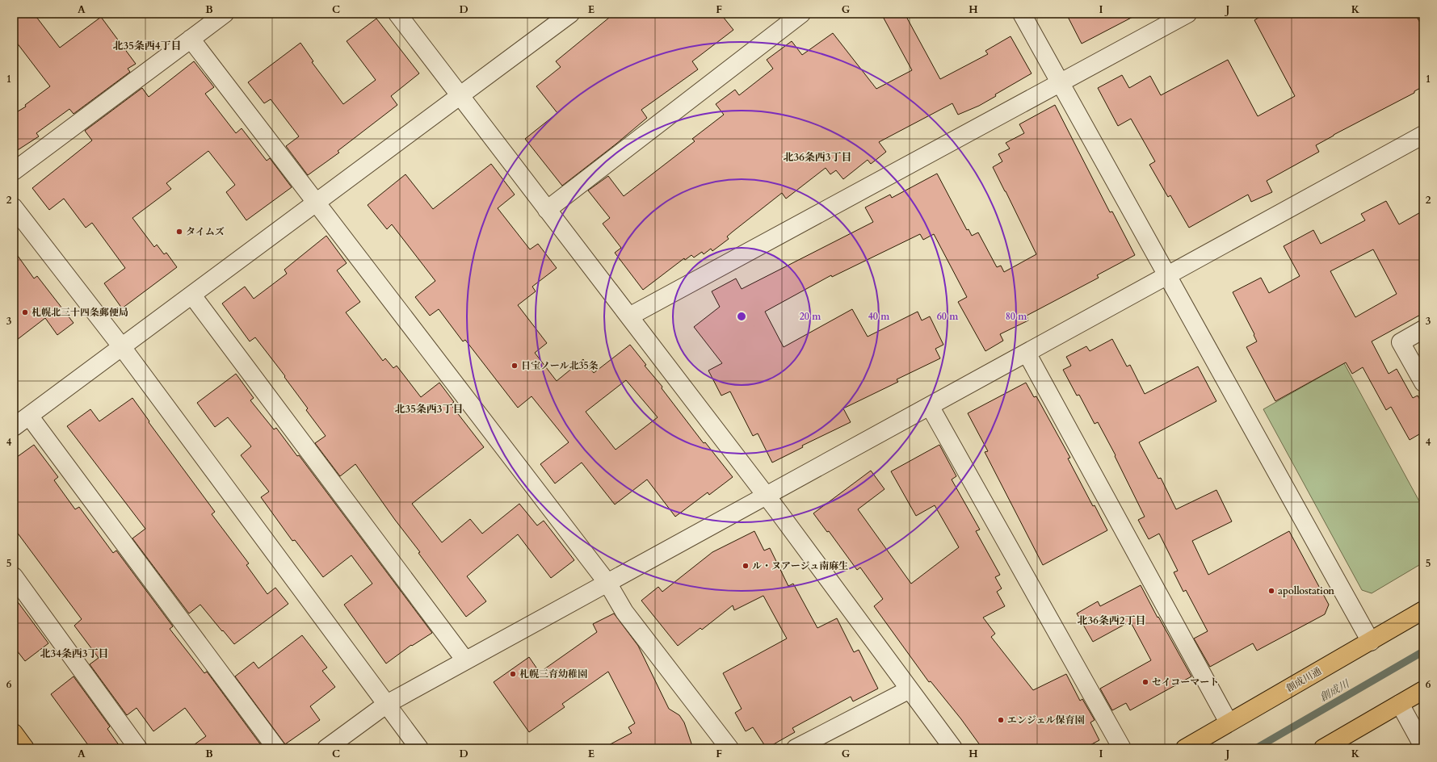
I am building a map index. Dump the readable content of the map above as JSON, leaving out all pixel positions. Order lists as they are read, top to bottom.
{
  "streets": {
    "highway": ["創成川通"]
  },
  "districts": [
    "北35条西4丁目",
    "北36条西3丁目",
    "北35条西3丁目",
    "北36条西2丁目",
    "北34条西3丁目"
  ],
  "water": ["創成川"],
  "places": [
    "タイムズ",
    "札幌北三十四条郵便局",
    "日宝ノール北35条",
    "ル・ヌアージュ南麻生",
    "apollostation",
    "札幌三育幼稚園",
    "セイコーマート",
    "エンジェル保育園"
  ],
  "grid": {
    "columns": [
      "A",
      "B",
      "C",
      "D",
      "E",
      "F",
      "G",
      "H",
      "I",
      "J",
      "K"
    ],
    "rows": [
      "1",
      "2",
      "3",
      "4",
      "5",
      "6"
    ]
  },
  "rings": [
    "20 m",
    "40 m",
    "60 m",
    "80 m"
  ]
}
